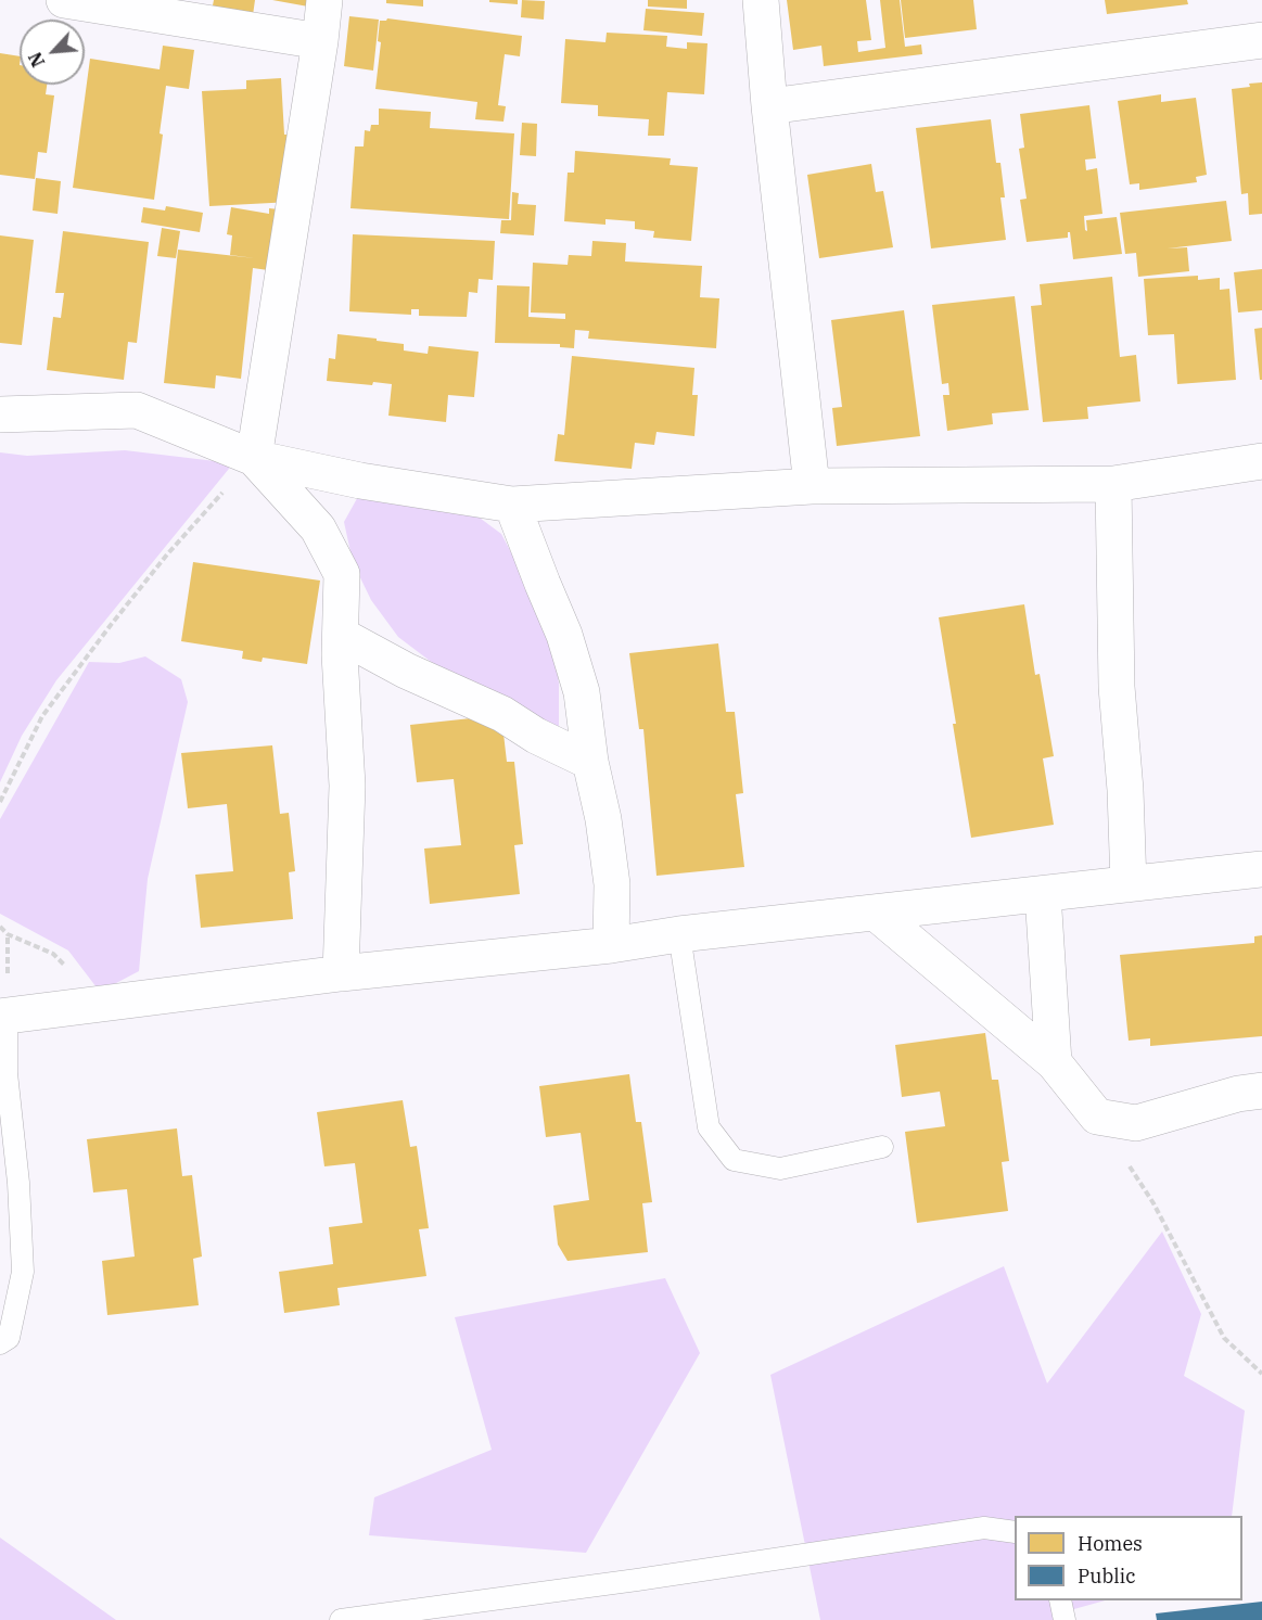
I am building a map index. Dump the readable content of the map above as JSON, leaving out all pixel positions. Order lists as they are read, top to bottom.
{
  "legend": ["Homes", "Public"],
  "north": "bottom left"
}
